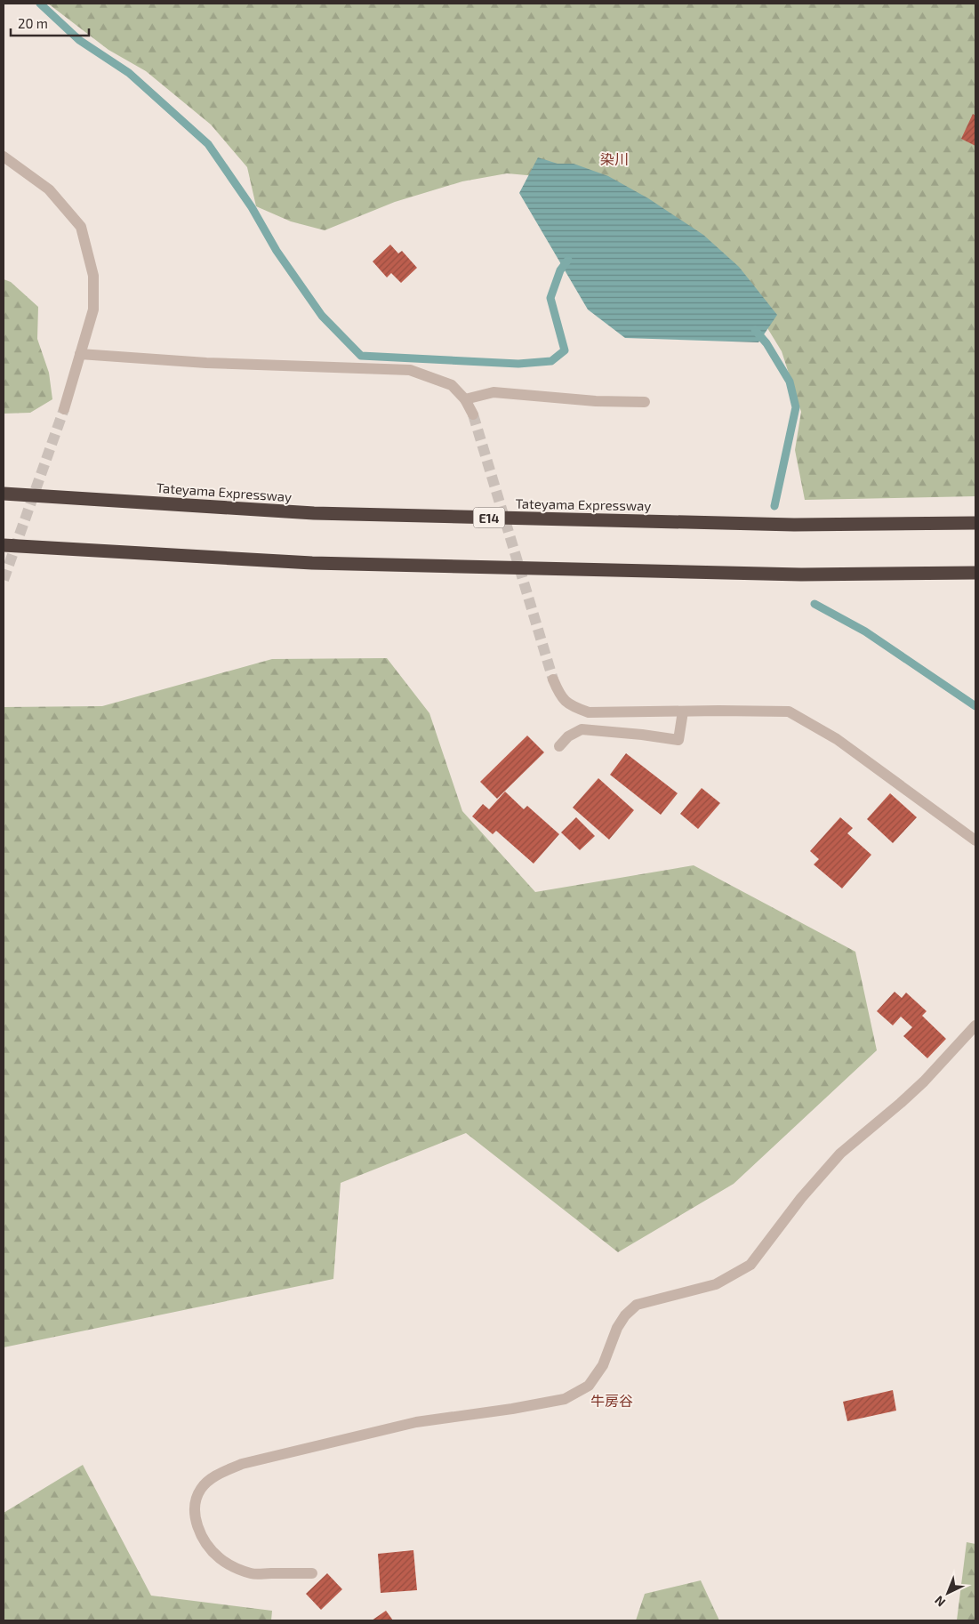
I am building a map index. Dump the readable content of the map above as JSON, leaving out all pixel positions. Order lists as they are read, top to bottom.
{
  "streets": {
    "highway": ["Tateyama Expressway", "E14"]
  },
  "districts": ["染川", "牛房谷"],
  "scale_bar": "20 m",
  "north": "bottom left"
}
